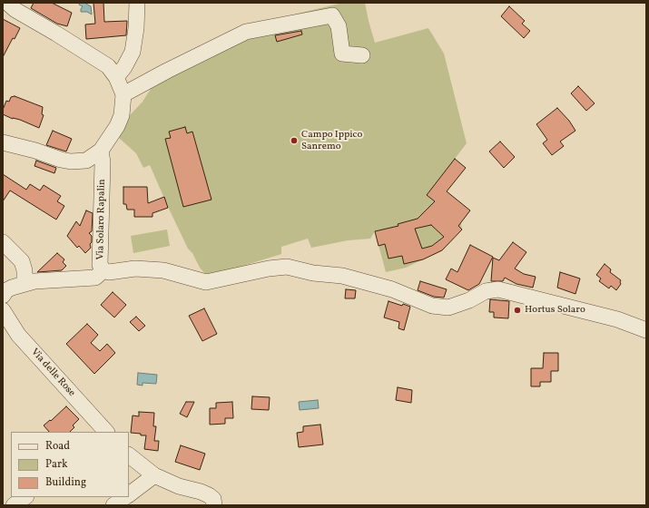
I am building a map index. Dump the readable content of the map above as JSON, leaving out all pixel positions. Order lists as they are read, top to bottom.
{
  "streets": {
    "street": ["Via Solaro Rapalin", "Via delle Rose"]
  },
  "places": ["Campo Ippico Sanremo", "Hortus Solaro"],
  "legend": ["Road", "Park", "Building"]
}
